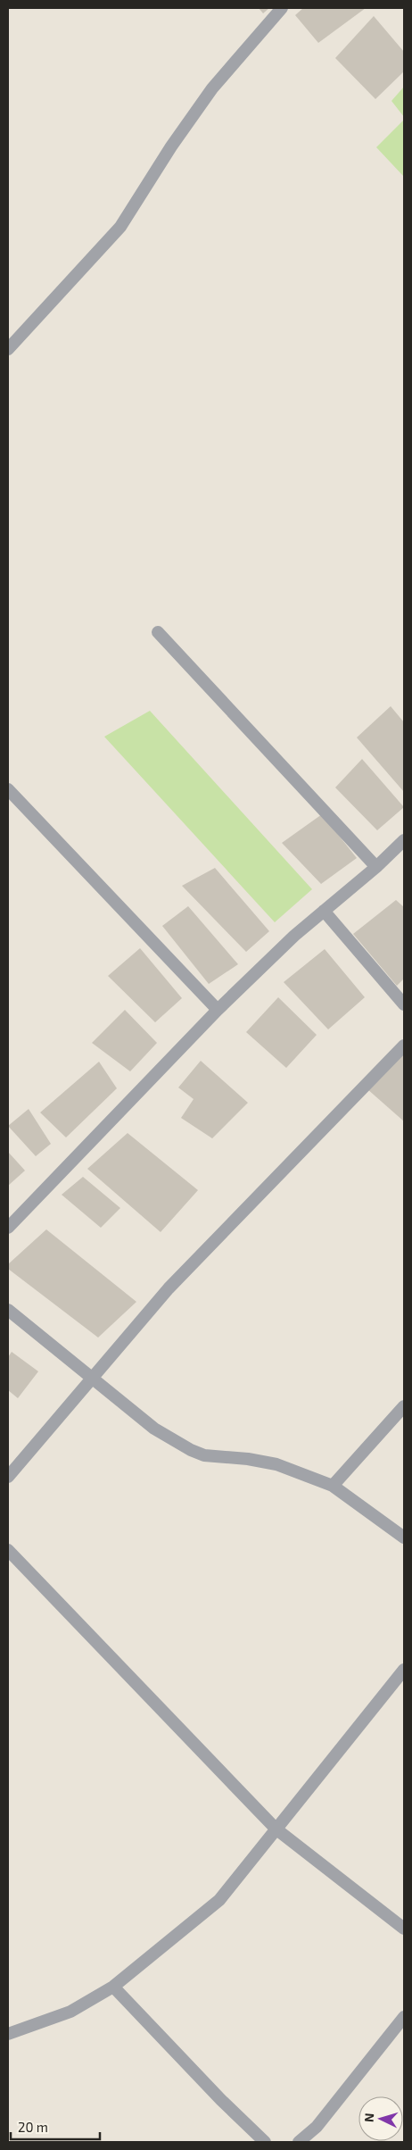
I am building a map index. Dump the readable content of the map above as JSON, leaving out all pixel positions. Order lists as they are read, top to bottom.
{
  "scale_bar": "20 m",
  "north": "left"
}
